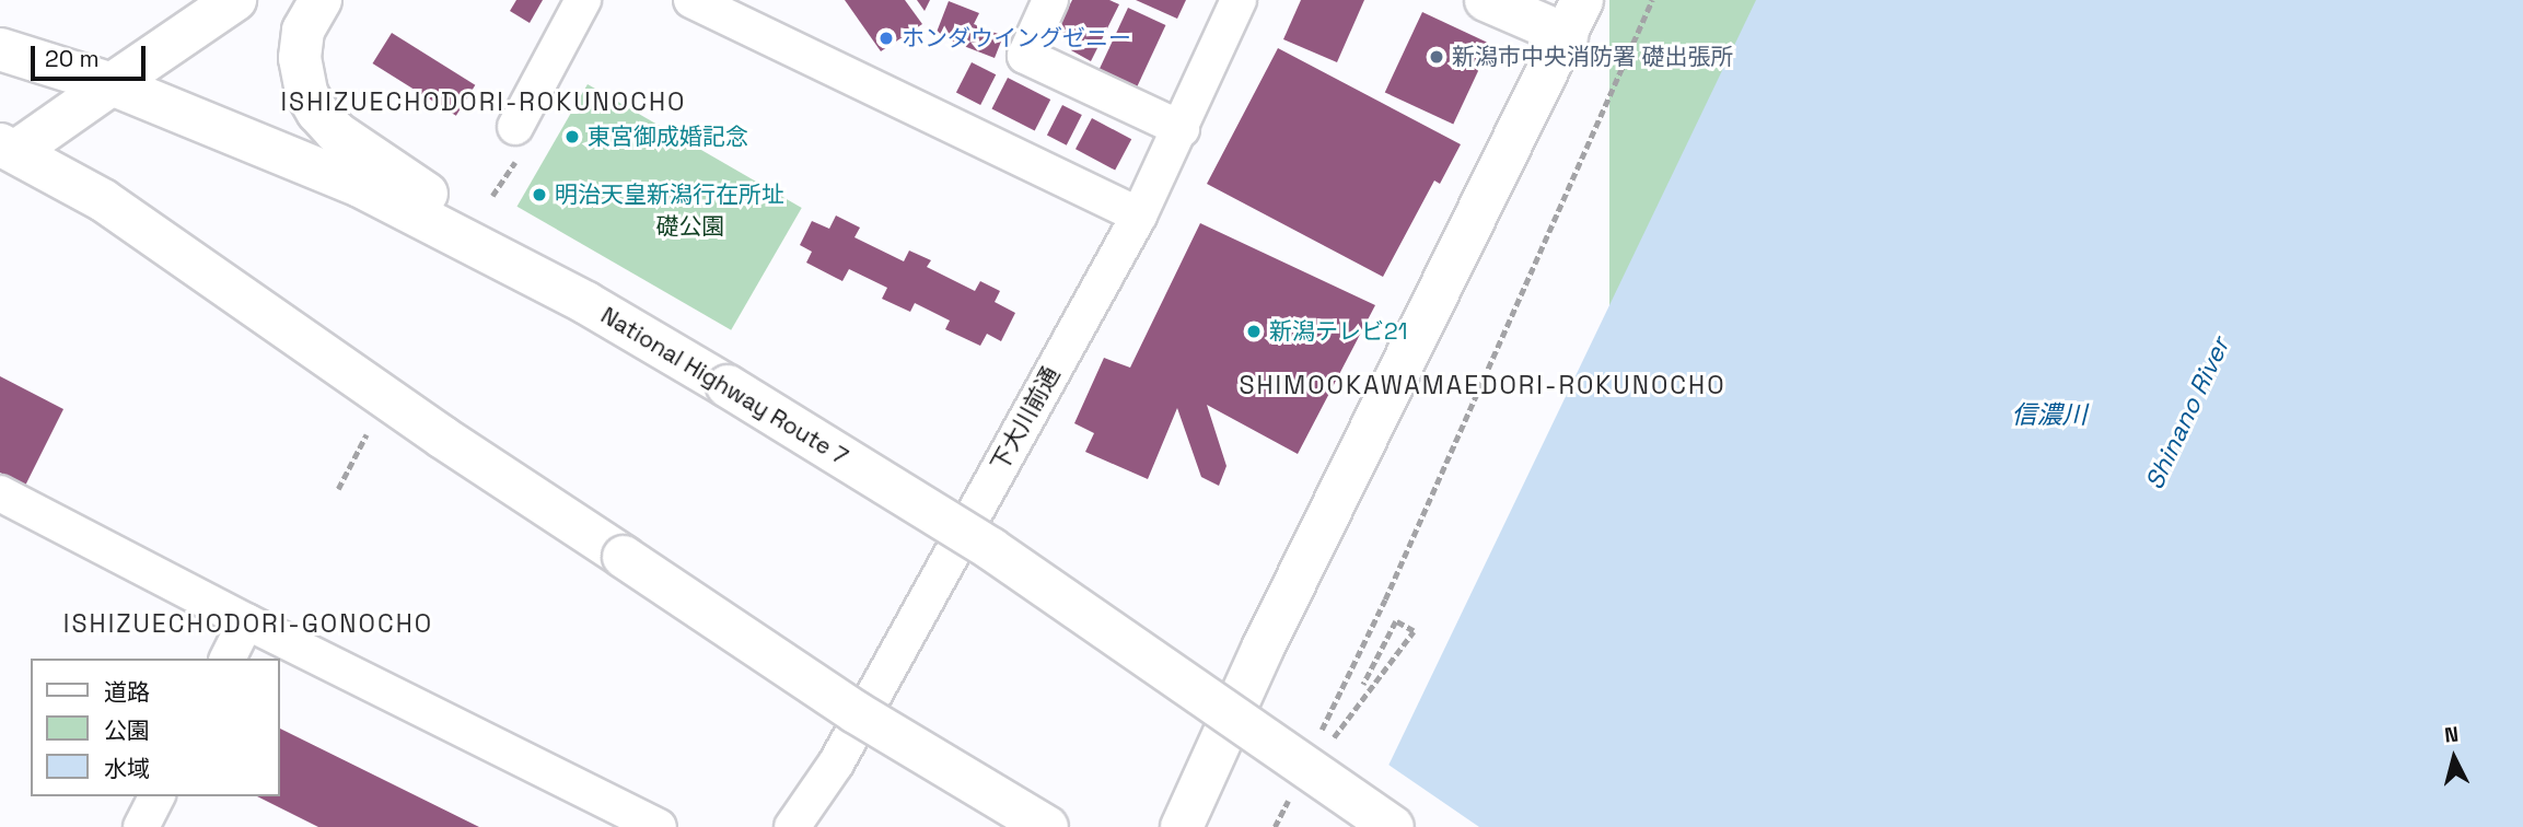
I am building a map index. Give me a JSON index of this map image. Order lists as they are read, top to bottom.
{
  "streets": {
    "main road": ["National Highway Route 7"],
    "street": ["下大川前通"]
  },
  "districts": ["ISHIZUECHODORI-ROKUNOCHO", "SHIMOOKAWAMAEDORI-ROKUNOCHO", "ISHIZUECHODORI-GONOCHO"],
  "water": ["Shinano River", "信濃川"],
  "parks": ["礎公園"],
  "places": [
    "ホンダウイングゼニー",
    "新潟市中央消防署 礎出張所",
    "東宮御成婚記念",
    "明治天皇新潟行在所址",
    "新潟テレビ21"
  ],
  "legend": ["道路", "公園", "水域"],
  "scale_bar": "20 m",
  "north": "top"
}
